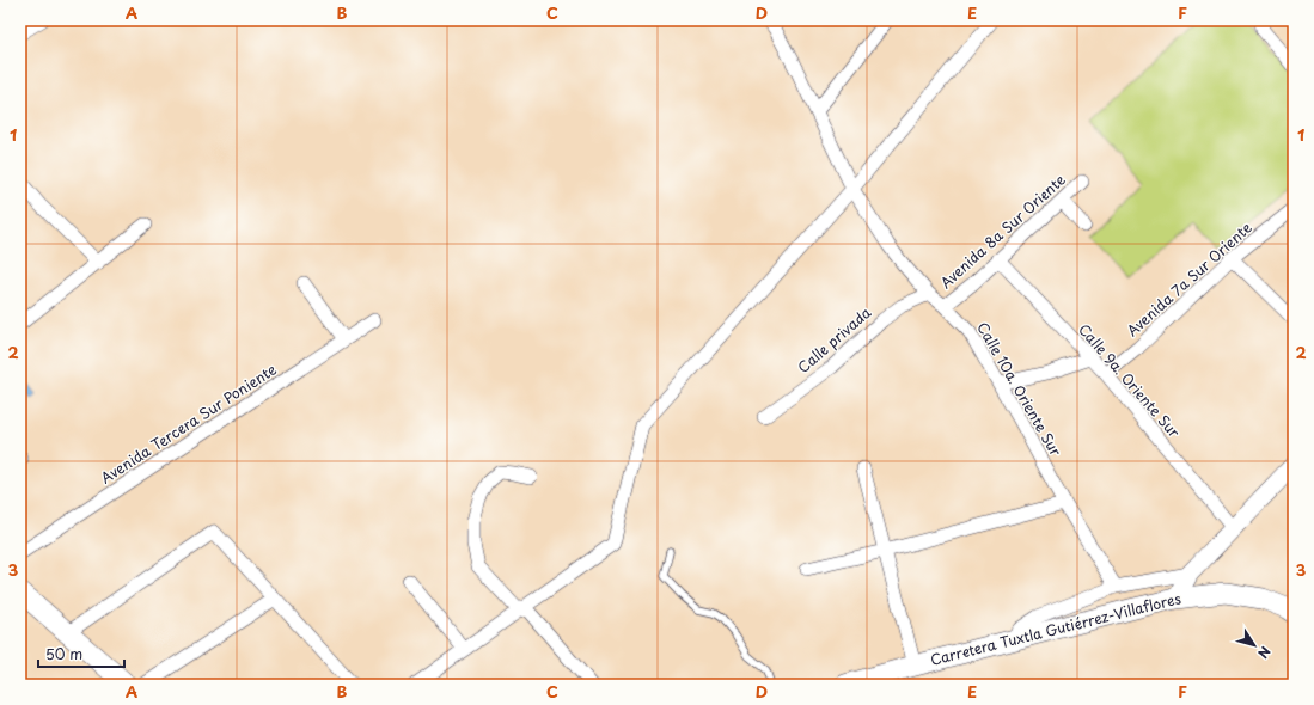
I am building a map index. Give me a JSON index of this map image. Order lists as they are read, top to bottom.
{
  "streets": {
    "main road": ["Carretera Tuxtla Gutiérrez-Villaflores"],
    "street": [
      "Avenida 8a Sur Oriente",
      "Avenida 7a Sur Oriente",
      "Calle privada",
      "Calle 9a. Oriente Sur",
      "Calle 10a. Oriente Sur",
      "Avenida Tercera Sur Poniente"
    ]
  },
  "crossings": [
    ["Avenida 8a Sur Oriente", "Calle 9a. Oriente Sur"],
    ["Avenida 8a Sur Oriente", "Calle 10a. Oriente Sur"],
    ["Avenida 7a Sur Oriente", "Calle 9a. Oriente Sur"],
    ["Calle privada", "Calle 10a. Oriente Sur"]
  ],
  "scale_bar": "50 m",
  "north": "bottom right",
  "grid": {
    "columns": [
      "A",
      "B",
      "C",
      "D",
      "E",
      "F"
    ],
    "rows": ["1", "2", "3"]
  }
}
